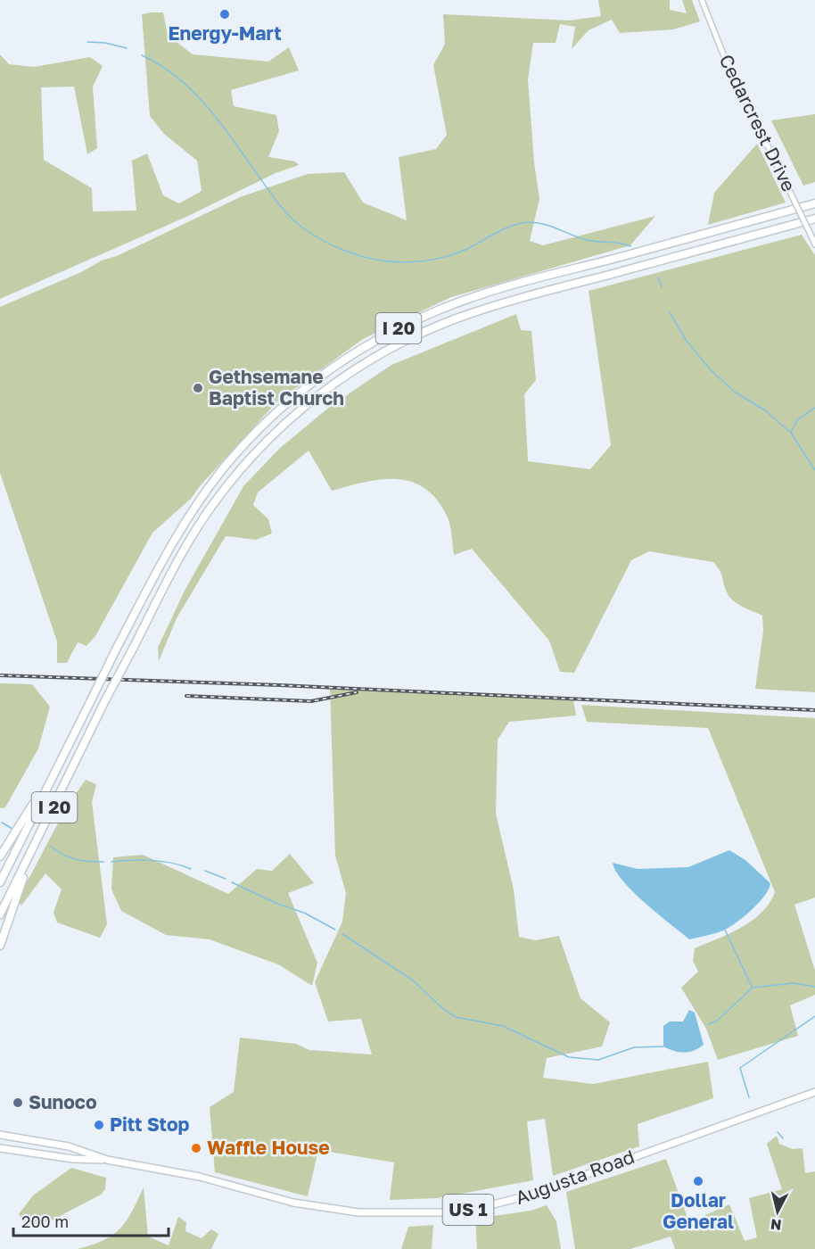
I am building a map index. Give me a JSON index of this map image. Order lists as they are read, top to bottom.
{
  "streets": {
    "highway": ["I 20"],
    "main road": ["Augusta Road", "US 1"],
    "street": ["Cedarcrest Drive"]
  },
  "places": [
    "Energy-Mart",
    "Gethsemane Baptist Church",
    "Sunoco",
    "Pitt Stop",
    "Waffle House",
    "Dollar General"
  ],
  "scale_bar": "200 m",
  "north": "bottom"
}
